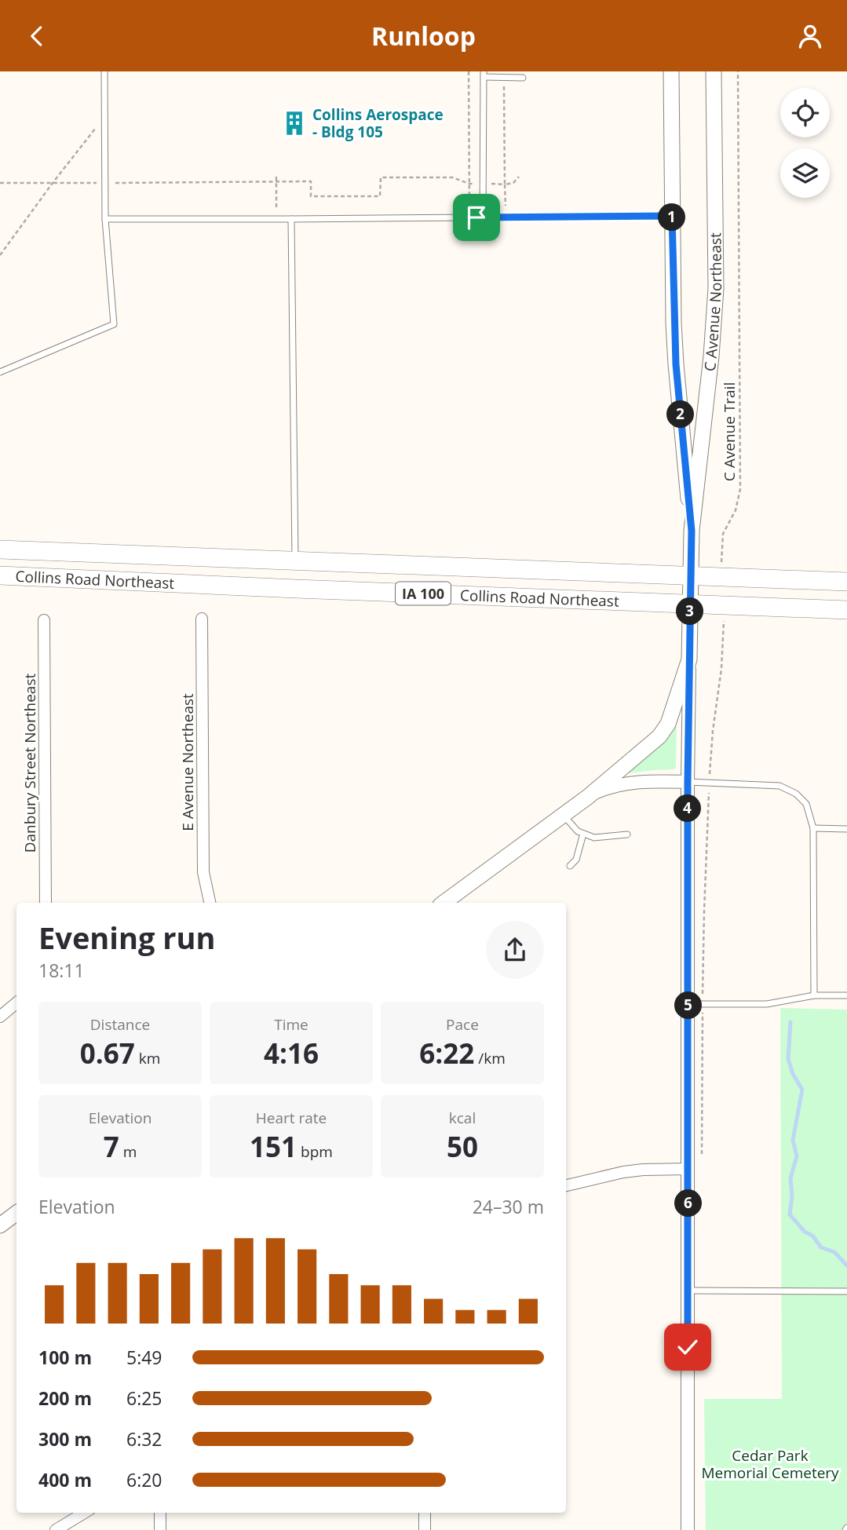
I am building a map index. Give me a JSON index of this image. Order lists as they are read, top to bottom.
{
  "streets": {
    "highway": ["Collins Road Northeast", "IA 100"],
    "main road": ["C Avenue Northeast"],
    "street": ["E Avenue Northeast", "Danbury Street Northeast"],
    "path": ["C Avenue Trail"]
  },
  "crossings": [
    ["C Avenue Northeast", "Collins Road Northeast"]
  ],
  "parks": ["Cedar Park Memorial Cemetery"],
  "places": {
    "building": ["Collins Aerospace - Bldg 105"]
  },
  "page": {
    "header": "Runloop",
    "pins": [
      "1",
      "2",
      "3",
      "4",
      "5",
      "6"
    ],
    "heading": ["Evening run", "18:11"],
    "stats": [
      ["Distance", "0.67 km"],
      ["Time", "4:16"],
      ["Pace", "6:22 /km"],
      ["Elevation", "7 m"],
      ["Heart rate", "151 bpm"],
      ["kcal", "50"]
    ],
    "chart": ["Elevation", "24–30 m"],
    "list": [
      {
        "name": "100 m",
        "note": "5:49"
      },
      {
        "name": "200 m",
        "note": "6:25"
      },
      {
        "name": "300 m",
        "note": "6:32"
      },
      {
        "name": "400 m",
        "note": "6:20"
      }
    ]
  }
}
